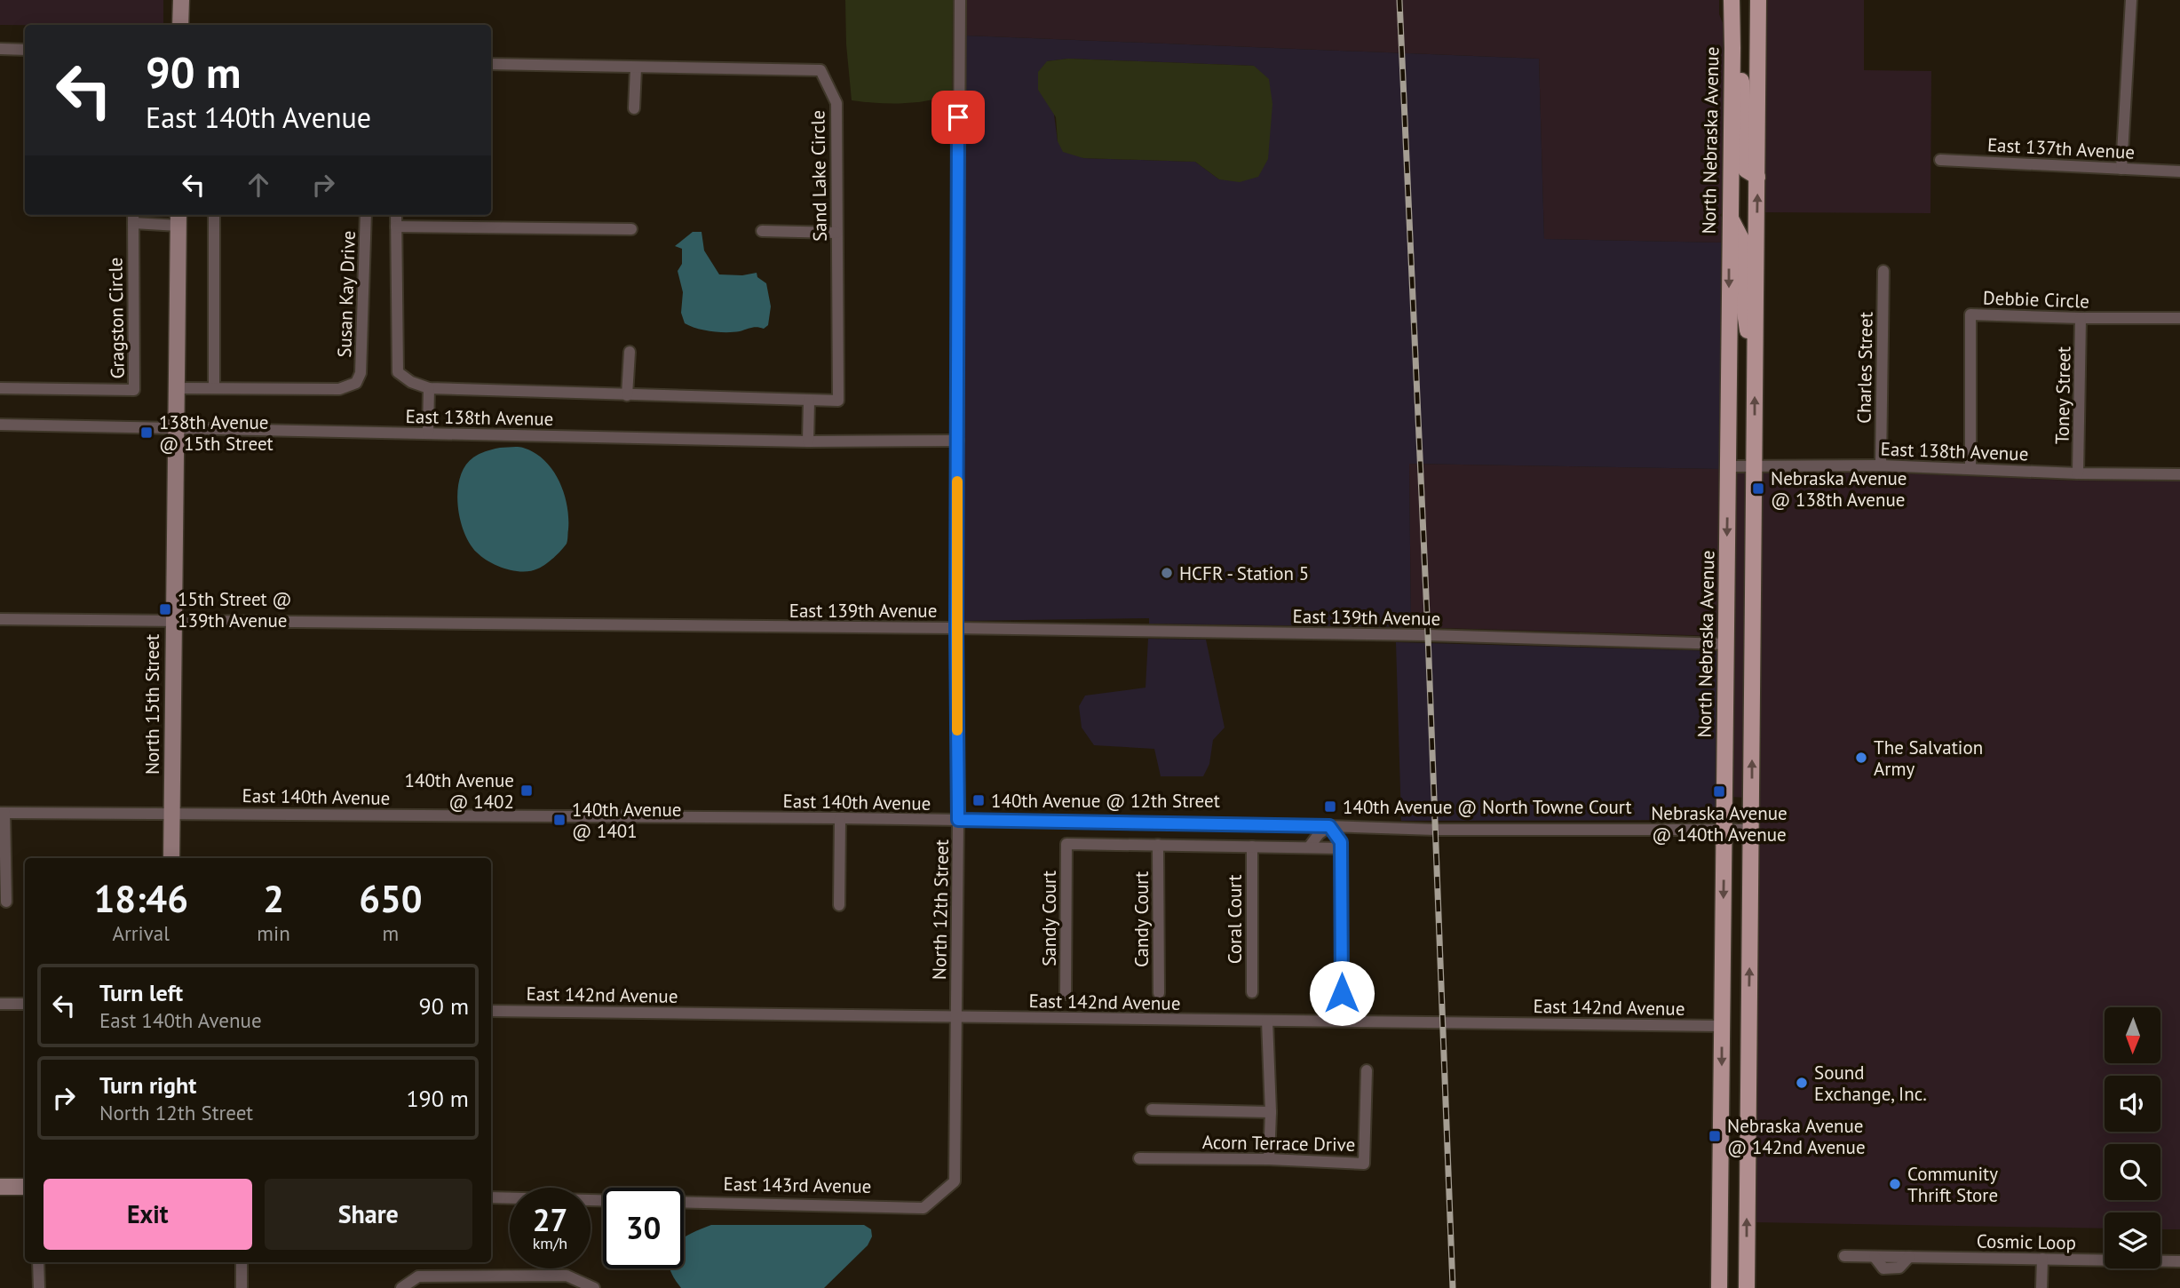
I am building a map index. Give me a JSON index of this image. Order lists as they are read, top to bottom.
{
  "streets": {
    "main road": ["North Nebraska Avenue"],
    "street": [
      "East 137th Avenue",
      "Sand Lake Circle",
      "Susan Kay Drive",
      "Debbie Circle",
      "Gragston Circle",
      "Charles Street",
      "Toney Street",
      "East 138th Avenue",
      "East 139th Avenue",
      "North 15th Street",
      "East 140th Avenue",
      "North 12th Street",
      "Sandy Court",
      "Candy Court",
      "Coral Court",
      "East 142nd Avenue",
      "Acorn Terrace Drive",
      "East 143rd Avenue",
      "Cosmic Loop"
    ]
  },
  "crossings": [
    ["North Nebraska Avenue", "East 138th Avenue"],
    ["North Nebraska Avenue", "East 139th Avenue"],
    ["North Nebraska Avenue", "East 140th Avenue"],
    ["North Nebraska Avenue", "East 142nd Avenue"],
    ["Susan Kay Drive", "North 15th Street"],
    ["Debbie Circle", "Toney Street"],
    ["Debbie Circle", "East 138th Avenue"],
    ["Gragston Circle", "North 15th Street"],
    ["Charles Street", "East 138th Avenue"],
    ["Toney Street", "East 138th Avenue"],
    ["East 138th Avenue", "North 15th Street"],
    ["East 138th Avenue", "North 12th Street"],
    ["East 139th Avenue", "North 15th Street"],
    ["East 139th Avenue", "North 12th Street"],
    ["North 15th Street", "East 140th Avenue"],
    ["East 140th Avenue", "North 12th Street"],
    ["North 12th Street", "East 142nd Avenue"],
    ["North 12th Street", "East 143rd Avenue"],
    ["Sandy Court", "Candy Court"]
  ],
  "places": {
    "transit": [
      "138th Avenue @ 15th Street",
      "Nebraska Avenue @ 138th Avenue",
      "15th Street @ 139th Avenue",
      "140th Avenue @ 1402",
      "Nebraska Avenue @ 140th Avenue",
      "140th Avenue @ 12th Street",
      "140th Avenue @ North Towne Court",
      "140th Avenue @ 1401",
      "Nebraska Avenue @ 142nd Avenue"
    ],
    "other": [
      "HCFR - Station 5",
      "The Salvation Army",
      "Sound Exchange, Inc.",
      "Community Thrift Store"
    ]
  },
  "north": "bottom",
  "page": {
    "turn": ["90 m", "East 140th Avenue"],
    "eta": [
      "18:46",
      "Arrival",
      "2",
      "min",
      "650",
      "m"
    ],
    "list": [
      {
        "name": "Turn left",
        "note": "East 140th Avenue",
        "value": "90 m"
      },
      {
        "name": "Turn right",
        "note": "North 12th Street",
        "value": "190 m"
      }
    ],
    "buttons": ["Exit", "Share"],
    "speed": "27 km/h",
    "limit": "30"
  }
}
